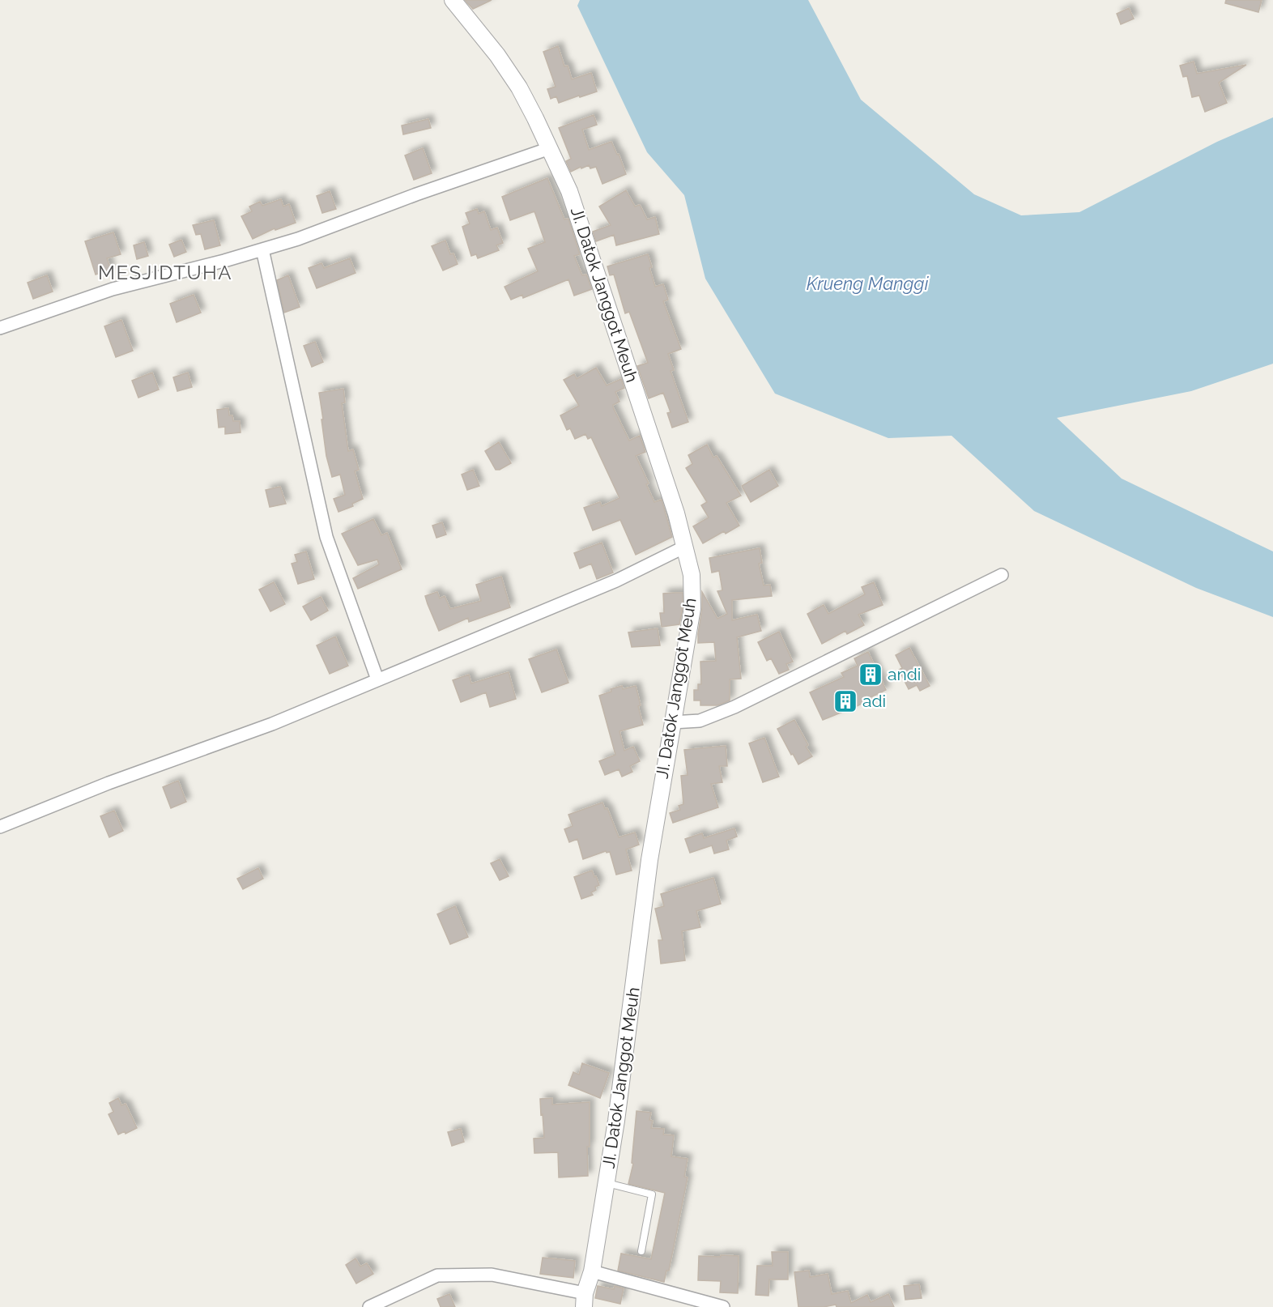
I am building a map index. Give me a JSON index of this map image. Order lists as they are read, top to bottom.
{
  "streets": {
    "street": ["JI. Datok Janggot Meuh"]
  },
  "districts": ["MESJIDTUHA"],
  "water": ["Krueng Manggi"],
  "places": {
    "building": ["andi", "adi"]
  }
}
